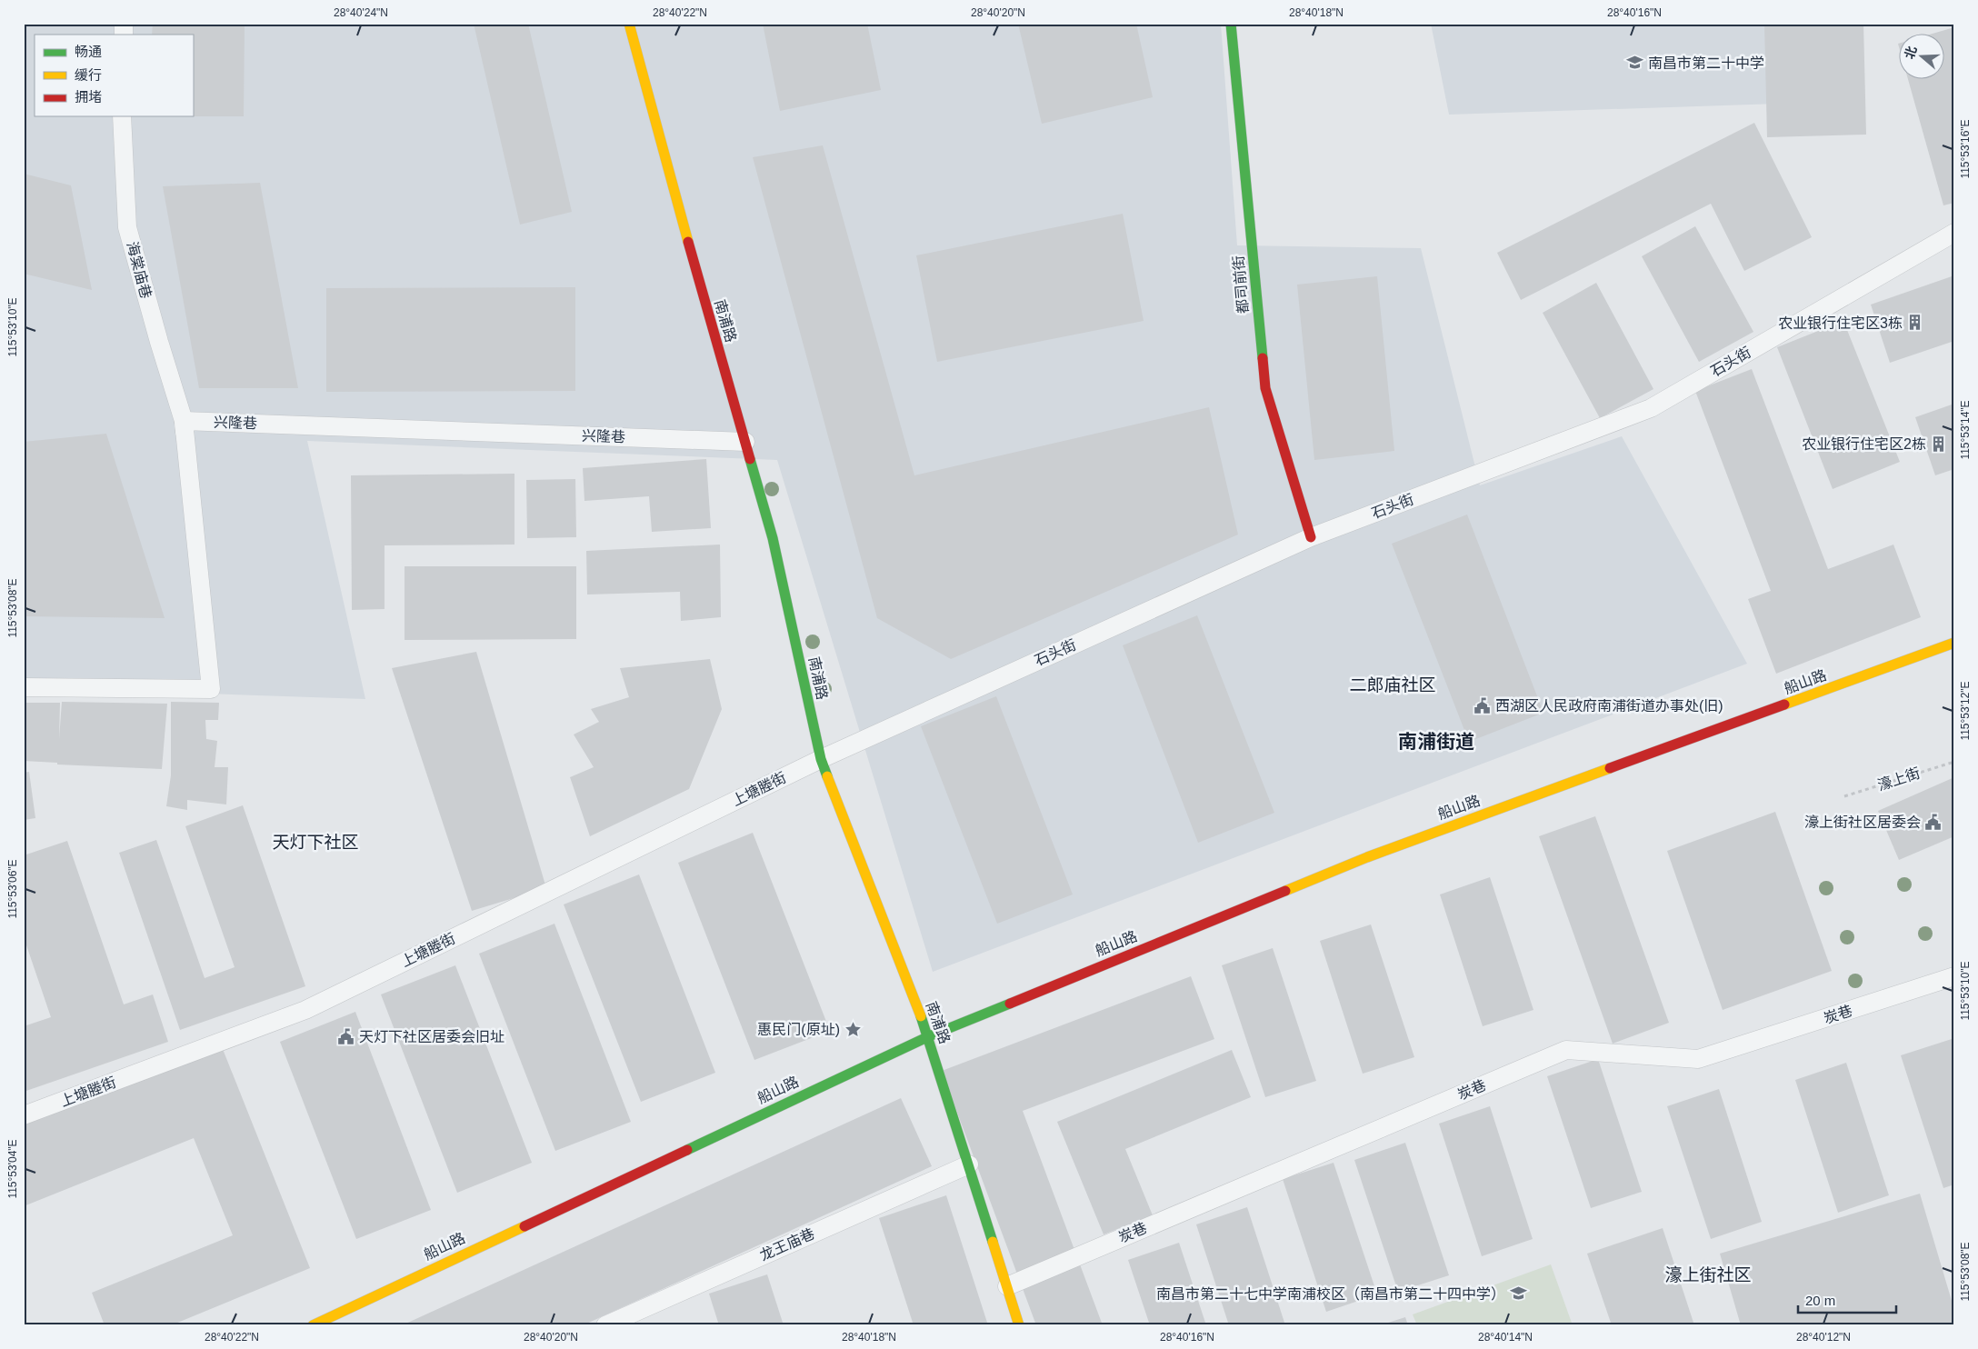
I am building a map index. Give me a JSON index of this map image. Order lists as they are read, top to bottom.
{
  "streets": {
    "street": ["都司前街", "南浦路", "船山路"],
    "lane": [
      "海棠庙巷",
      "石头街",
      "兴隆巷",
      "上塘塍街",
      "炭巷",
      "龙王庙巷"
    ],
    "path": ["濠上街"]
  },
  "crossings": [
    ["海棠庙巷", "兴隆巷"],
    ["都司前街", "石头街"],
    ["南浦路", "石头街"],
    ["南浦路", "兴隆巷"],
    ["南浦路", "船山路"],
    ["南浦路", "上塘塍街"],
    ["南浦路", "炭巷"],
    ["南浦路", "龙王庙巷"],
    ["石头街", "上塘塍街"]
  ],
  "districts": [
    "二郎庙社区",
    "南浦街道",
    "天灯下社区",
    "濠上街社区"
  ],
  "places": {
    "school or university": ["南昌市第二十中学", "南昌市第二十七中学南浦校区（南昌市第二十四中学）"],
    "building": ["农业银行住宅区3栋", "农业银行住宅区2栋"],
    "public building": ["西湖区人民政府南浦街道办事处(旧)", "濠上街社区居委会", "天灯下社区居委会旧址"],
    "place": ["惠民门(原址)"]
  },
  "legend": ["畅通", "缓行", "拥堵"],
  "scale_bar": "20 m",
  "north": "left",
  "coordinates": [
    "28°40'24\"N",
    "28°40'22\"N",
    "28°40'20\"N",
    "28°40'18\"N",
    "28°40'16\"N",
    "115°53'16\"E",
    "115°53'10\"E",
    "115°53'14\"E",
    "115°53'08\"E",
    "115°53'12\"E",
    "115°53'06\"E",
    "115°53'04\"E",
    "28°40'14\"N",
    "28°40'12\"N"
  ]
}
